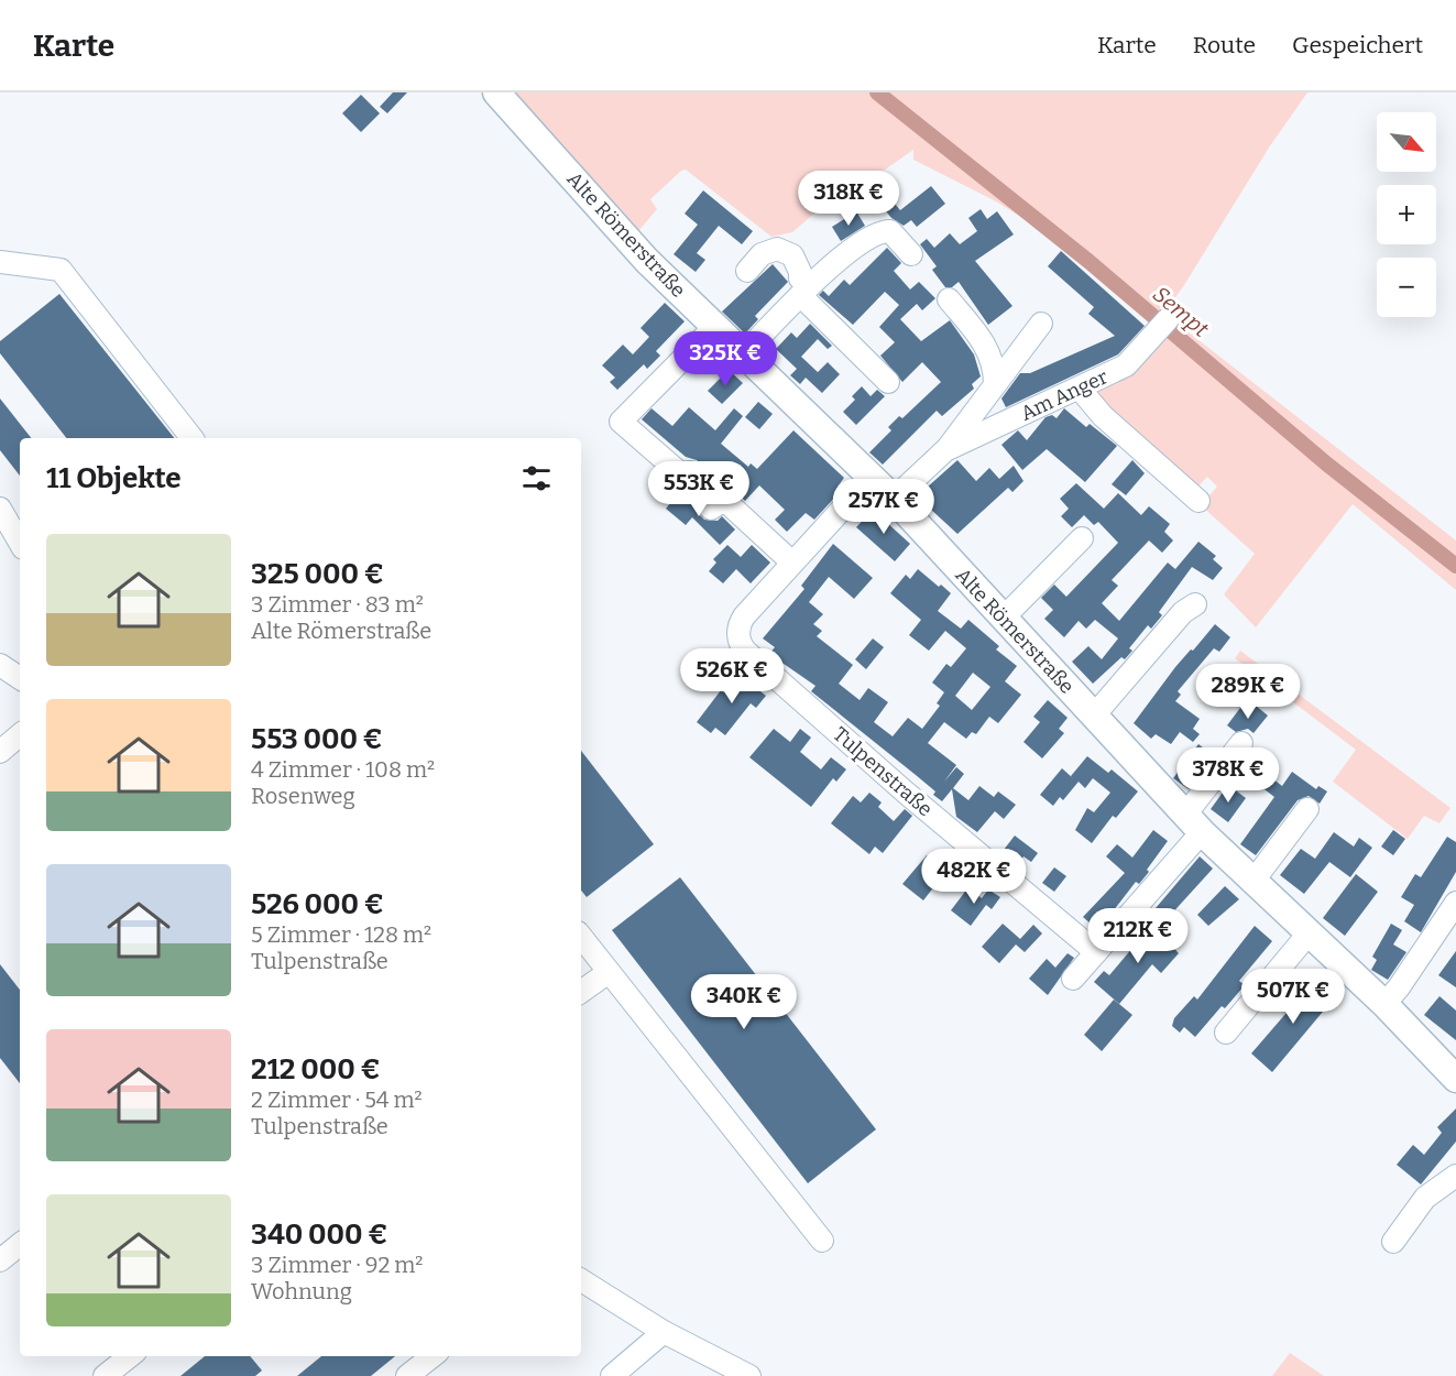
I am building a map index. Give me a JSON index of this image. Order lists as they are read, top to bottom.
{
  "streets": {
    "main road": ["Alte Römerstraße"],
    "street": ["Am Anger", "Tulpenstraße"]
  },
  "crossings": [
    ["Alte Römerstraße", "Am Anger"]
  ],
  "water": ["Sempt"],
  "north": "bottom right",
  "page": {
    "header": "Karte",
    "nav": ["Karte", "Route", "Gespeichert"],
    "map_buttons": ["+", "−"],
    "price": [
      "318K €",
      "325K €",
      "553K €",
      "257K €",
      "526K €",
      "289K €",
      "378K €",
      "482K €",
      "212K €",
      "507K €",
      "340K €"
    ],
    "heading": "11 Objekte",
    "list": [
      {
        "name": "325 000 €",
        "note": "3 Zimmer · 83 m² · Alte Römerstraße"
      },
      {
        "name": "553 000 €",
        "note": "4 Zimmer · 108 m² · Rosenweg"
      },
      {
        "name": "526 000 €",
        "note": "5 Zimmer · 128 m² · Tulpenstraße"
      },
      {
        "name": "212 000 €",
        "note": "2 Zimmer · 54 m² · Tulpenstraße"
      },
      {
        "name": "340 000 €",
        "note": "3 Zimmer · 92 m² · Wohnung"
      }
    ]
  }
}
